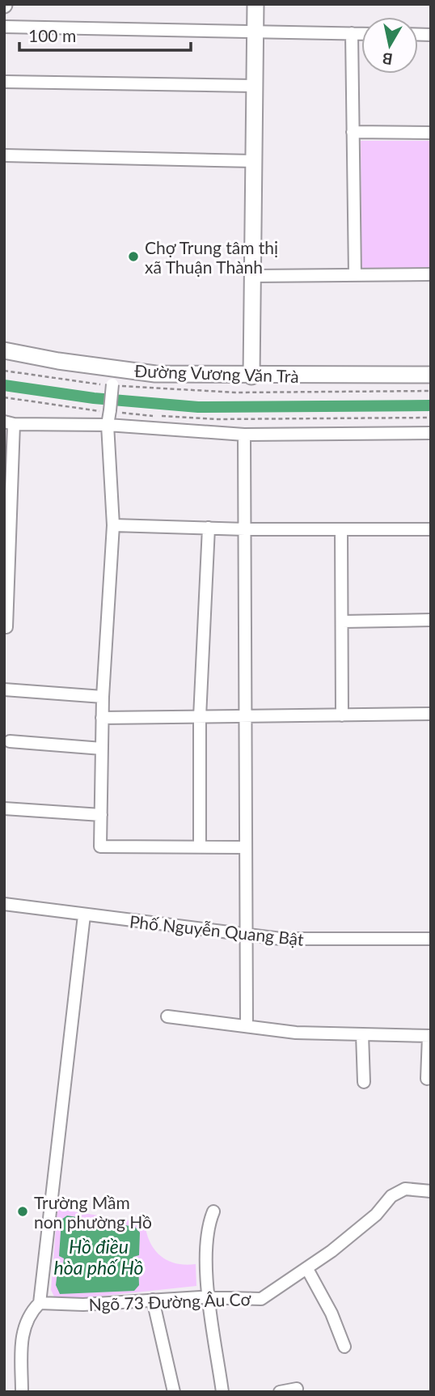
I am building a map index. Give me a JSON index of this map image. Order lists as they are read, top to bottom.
{
  "streets": {
    "main road": ["Đường Vương Văn Trà"],
    "street": ["Phố Nguyễn Quang Bật", "Ngõ 73 Đường Âu Cơ"]
  },
  "water": ["Hồ điều hòa phố Hồ"],
  "places": ["Chợ Trung tâm thị xã Thuận Thành", "Trường Mầm non phường Hồ"],
  "scale_bar": "100 m",
  "north": "bottom"
}
